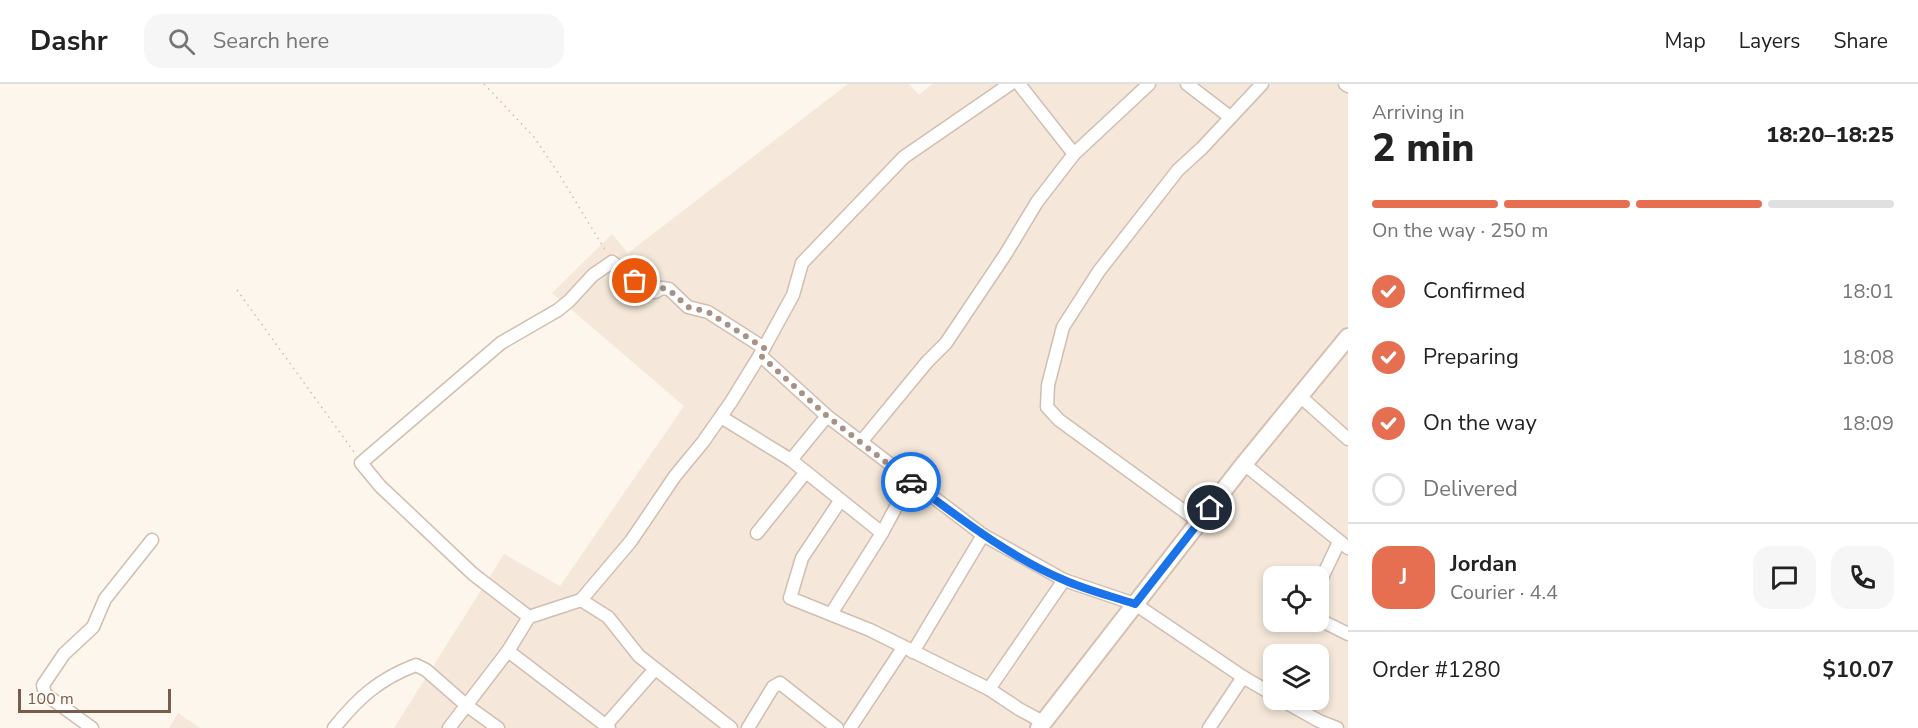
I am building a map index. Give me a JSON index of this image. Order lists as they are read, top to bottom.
{
  "scale_bar": "100 m",
  "page": {
    "header": "Dashr",
    "search": "Search here",
    "nav": ["Map", "Layers", "Share"],
    "heading": ["2 min", "Arriving in", "18:20–18:25"],
    "panel": [
      "Jordan",
      "Courier · 4.4",
      "Order #1280",
      "$10.07"
    ],
    "bar": "On the way · 250 m",
    "list": [
      ["Confirmed", "18:01"],
      ["Preparing", "18:08"],
      ["On the way", "18:09"],
      "Delivered"
    ],
    "round": "J",
    "scale": "100 m"
  }
}
